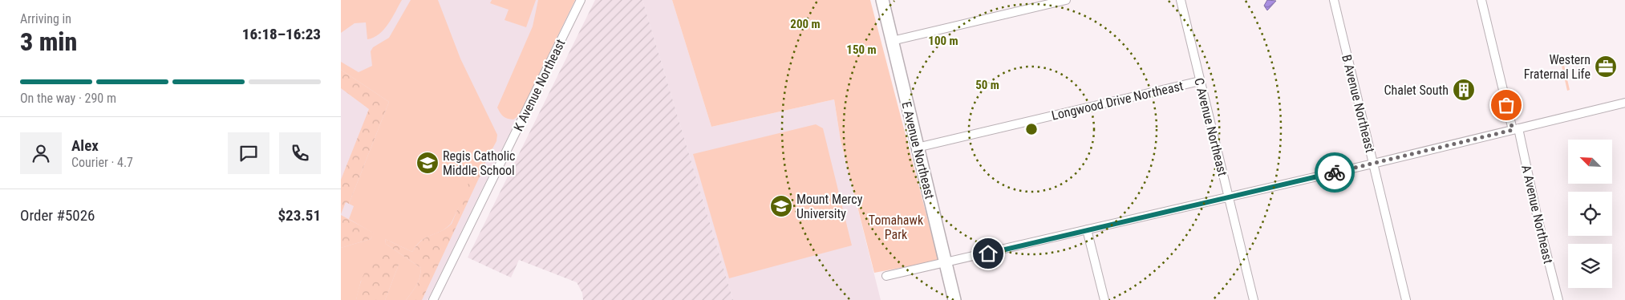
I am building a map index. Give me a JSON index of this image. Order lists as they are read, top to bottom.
{
  "streets": {
    "street": [
      "K Avenue Northeast",
      "Longwood Drive Northeast",
      "B Avenue Northeast",
      "C Avenue Northeast",
      "E Avenue Northeast",
      "A Avenue Northeast"
    ]
  },
  "crossings": [
    ["Longwood Drive Northeast", "C Avenue Northeast"],
    ["Longwood Drive Northeast", "E Avenue Northeast"]
  ],
  "parks": ["Tomahawk Park"],
  "places": {
    "office": ["Western Fraternal Life"],
    "building": ["Chalet South"],
    "school or university": ["Regis Catholic Middle School", "Mount Mercy University"]
  },
  "north": "top left",
  "page": {
    "heading": ["3 min", "Arriving in", "16:18–16:23"],
    "panel": [
      "Alex",
      "Courier · 4.7",
      "Order #5026",
      "$23.51"
    ],
    "bar": "On the way · 290 m"
  },
  "rings": [
    "200 m",
    "100 m",
    "150 m",
    "50 m"
  ]
}
